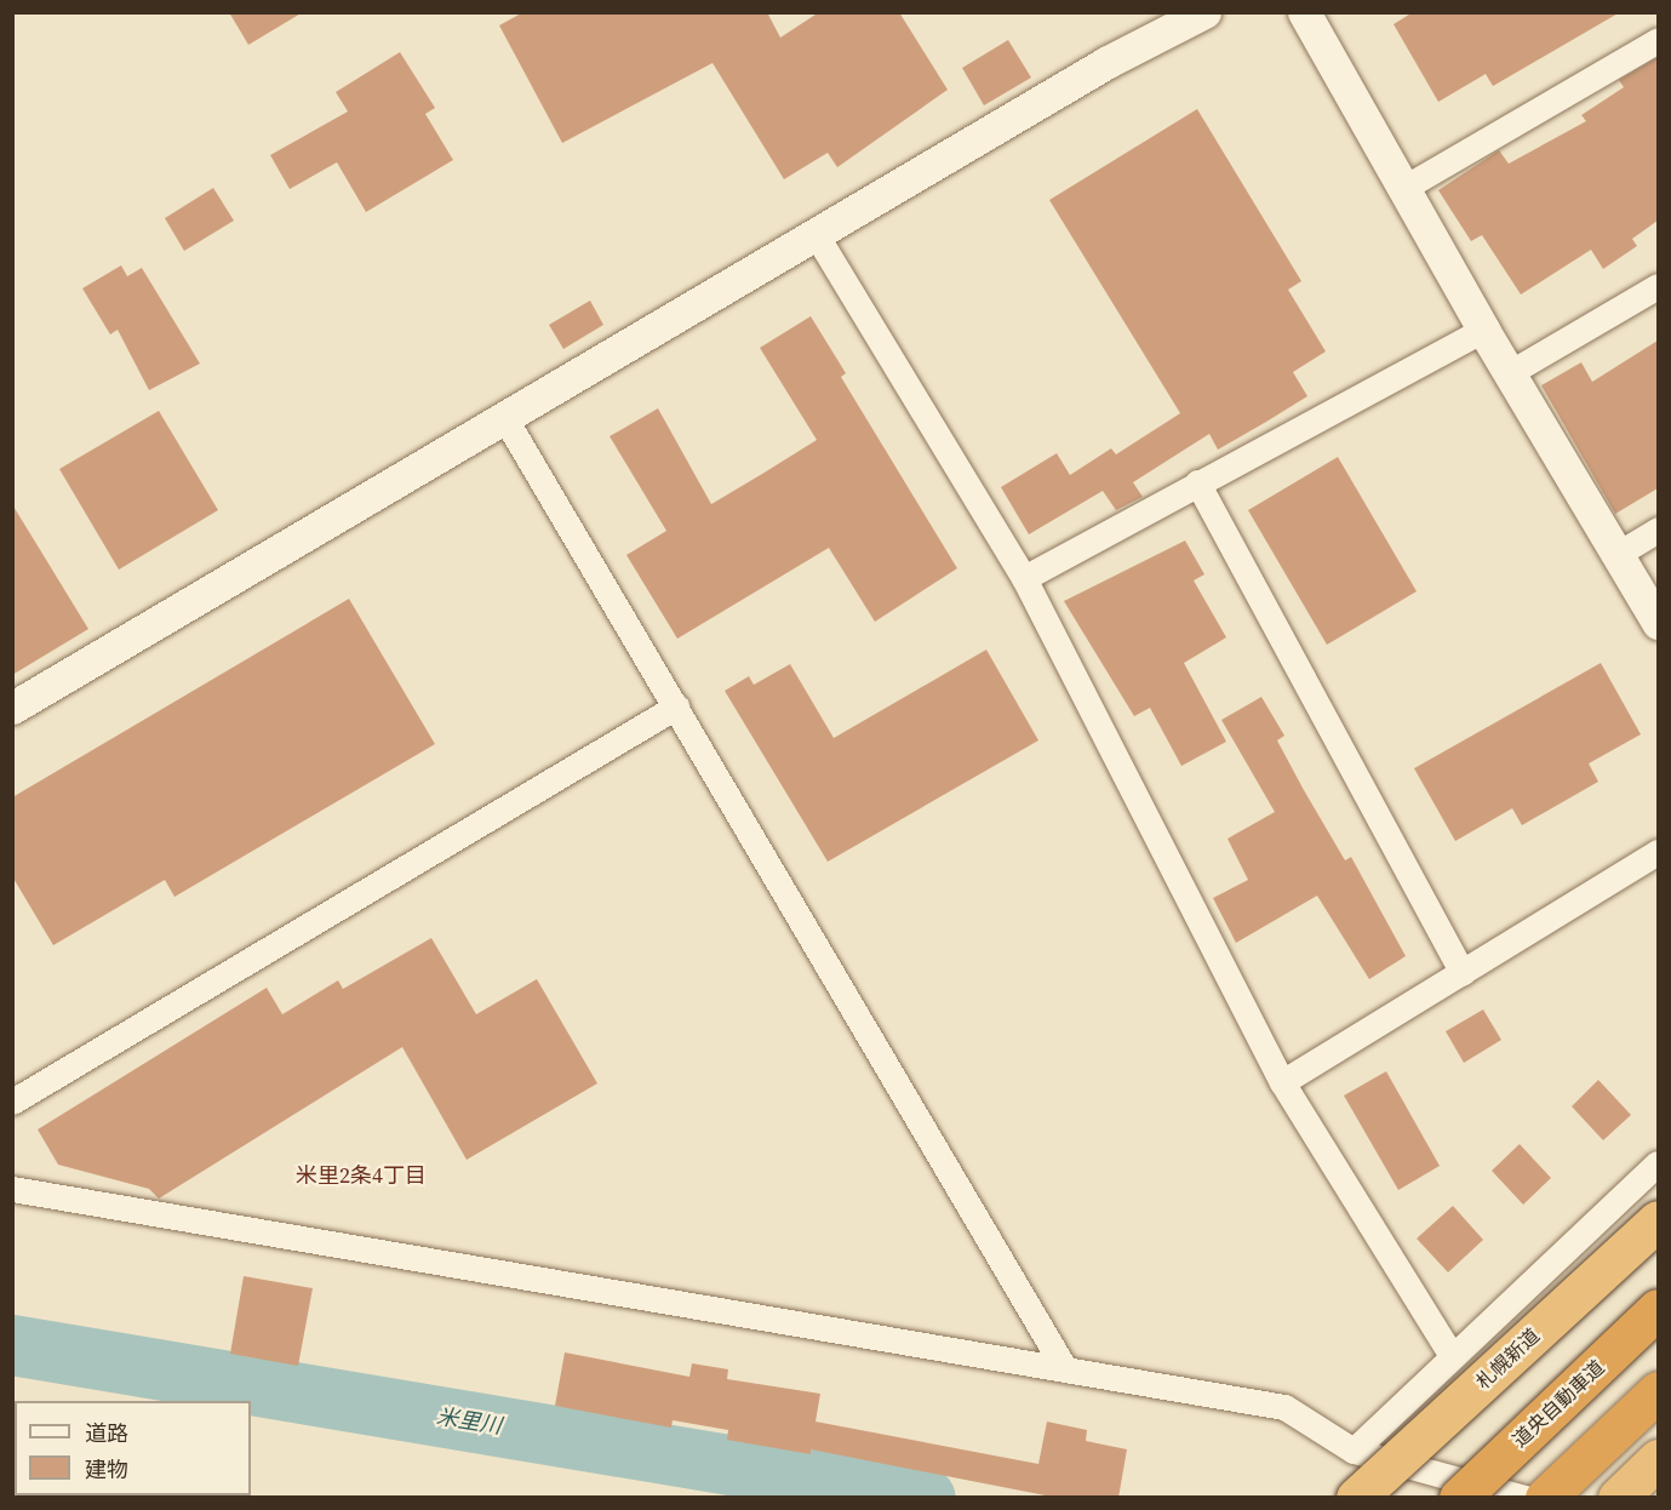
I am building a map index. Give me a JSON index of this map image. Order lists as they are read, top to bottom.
{
  "streets": {
    "highway": ["札幌新道", "道央自動車道"]
  },
  "districts": ["米里2条4丁目"],
  "water": ["米里川"],
  "legend": ["道路", "建物"]
}
